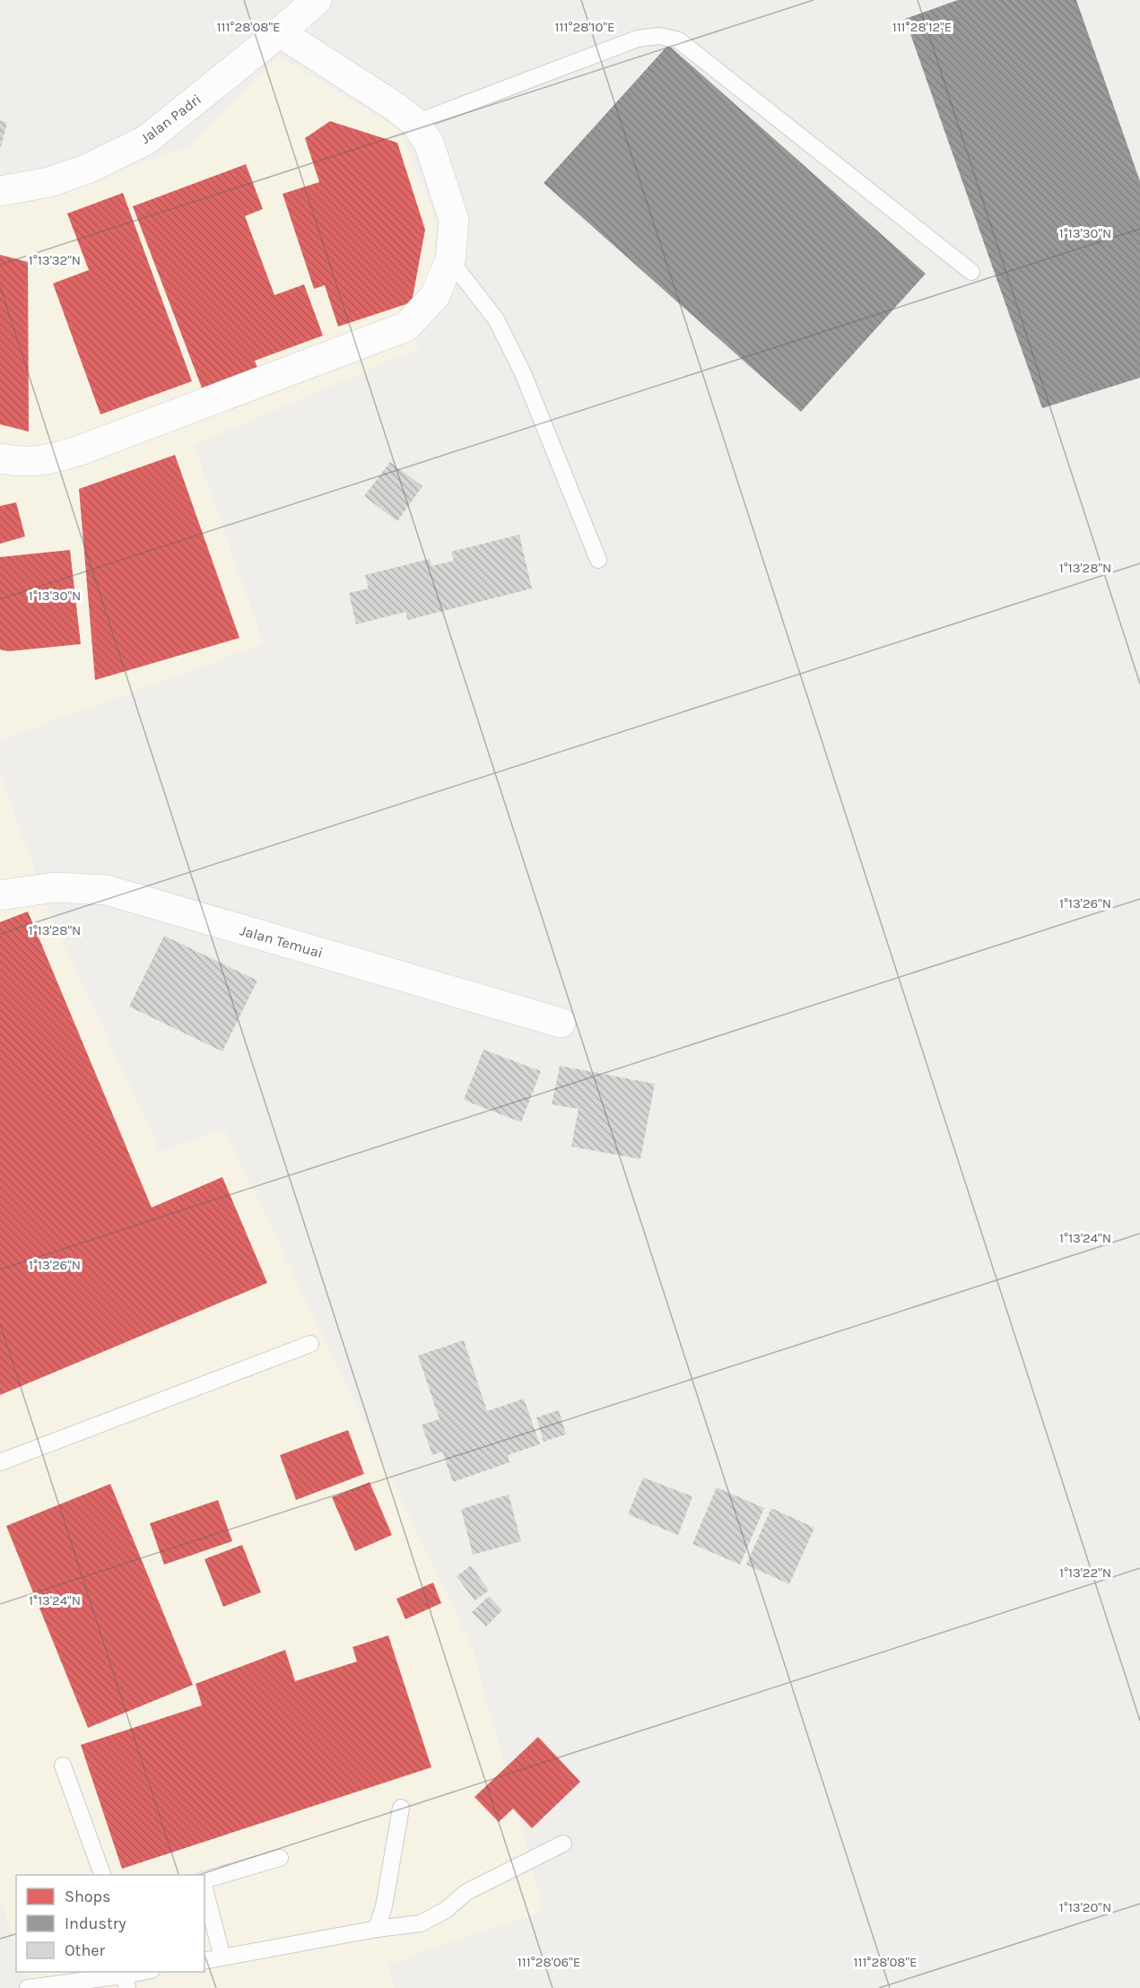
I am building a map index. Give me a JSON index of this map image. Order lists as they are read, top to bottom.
{
  "streets": {
    "street": ["Jalan Padri", "Jalan Temuai"]
  },
  "legend": ["Shops", "Industry", "Other"],
  "coordinates": [
    "111°28'08\"E",
    "111°28'10\"E",
    "111°28'12\"E",
    "1°13'30\"N",
    "1°13'32\"N",
    "1°13'28\"N",
    "1°13'26\"N",
    "1°13'24\"N",
    "1°13'22\"N",
    "1°13'20\"N",
    "111°28'06\"E"
  ]
}
